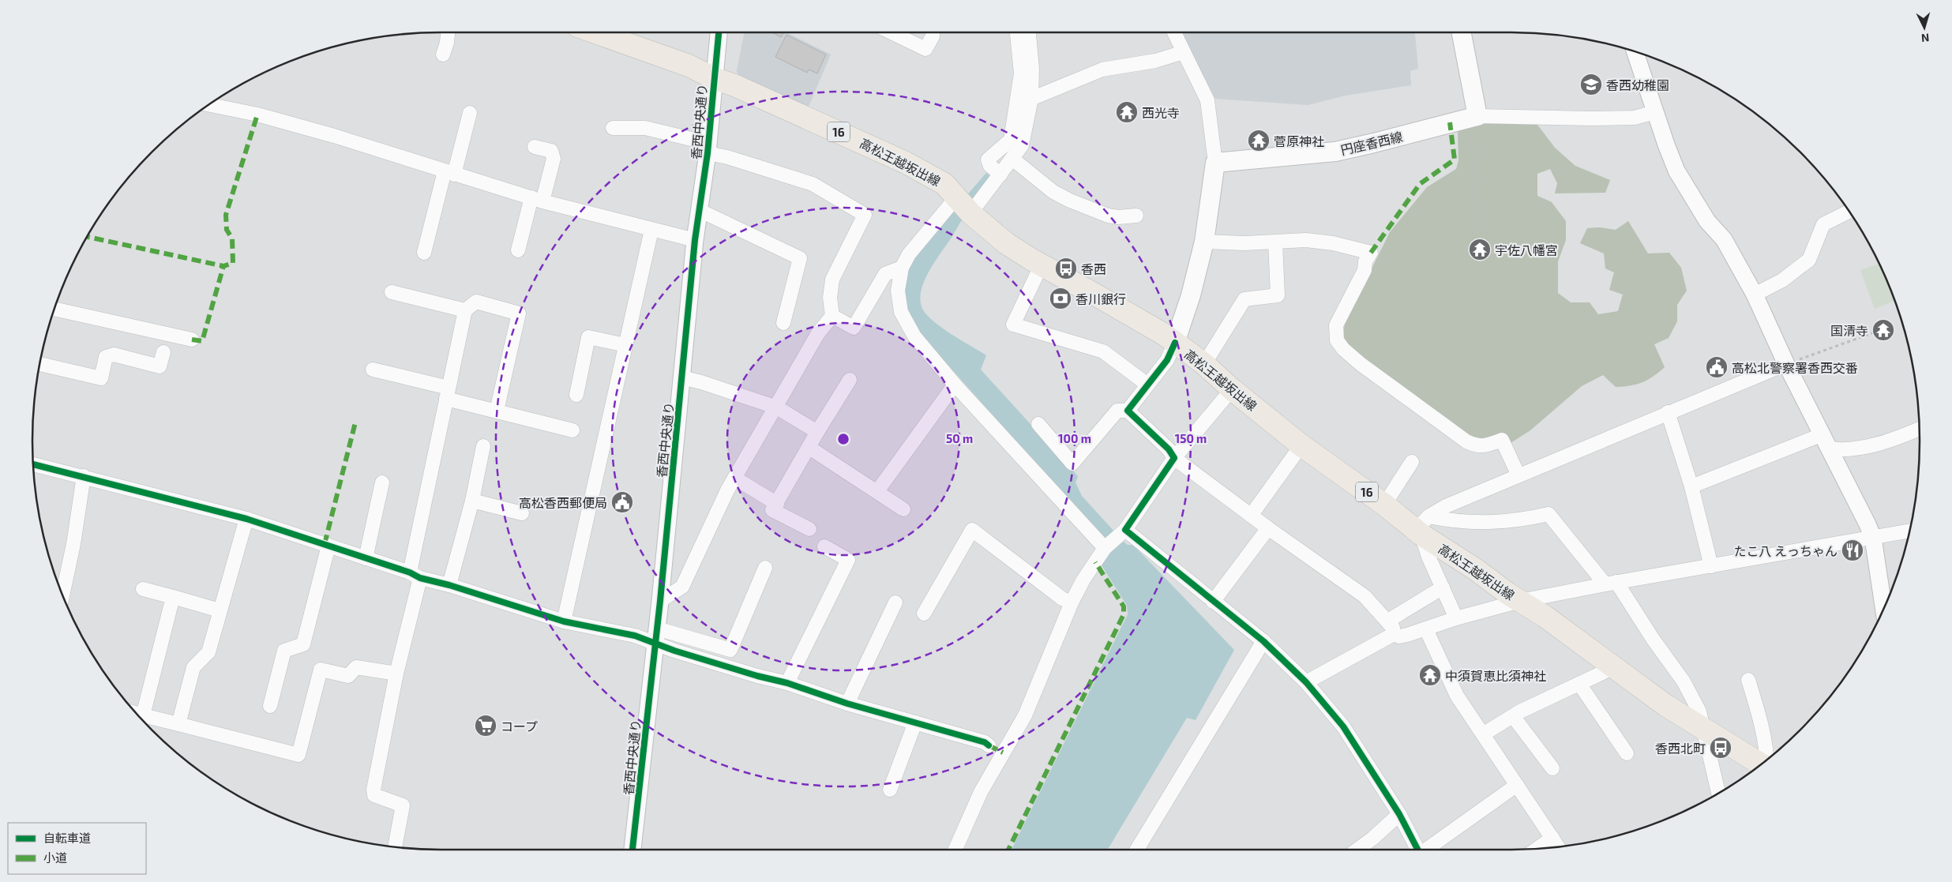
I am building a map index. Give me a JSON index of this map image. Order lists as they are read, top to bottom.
{
  "streets": {
    "main road": ["16", "円座香西線", "高松王越坂出線"],
    "street": ["香西中央通り"]
  },
  "crossings": [
    ["香西中央通り", "高松王越坂出線"]
  ],
  "places": {
    "school or university": ["香西幼稚園"],
    "temple": [
      "西光寺",
      "菅原神社",
      "宇佐八幡宮",
      "国清寺",
      "中須賀恵比須神社"
    ],
    "bus stop": ["香西", "香西北町"],
    "bank": ["香川銀行"],
    "public building": ["高松北警察署香西交番", "高松香西郵便局"],
    "restaurant": ["たこ八 えっちゃん"],
    "supermarket": ["コープ"]
  },
  "legend": ["自転車道", "小道"],
  "north": "bottom",
  "rings": ["50 m", "100 m", "150 m"]
}
